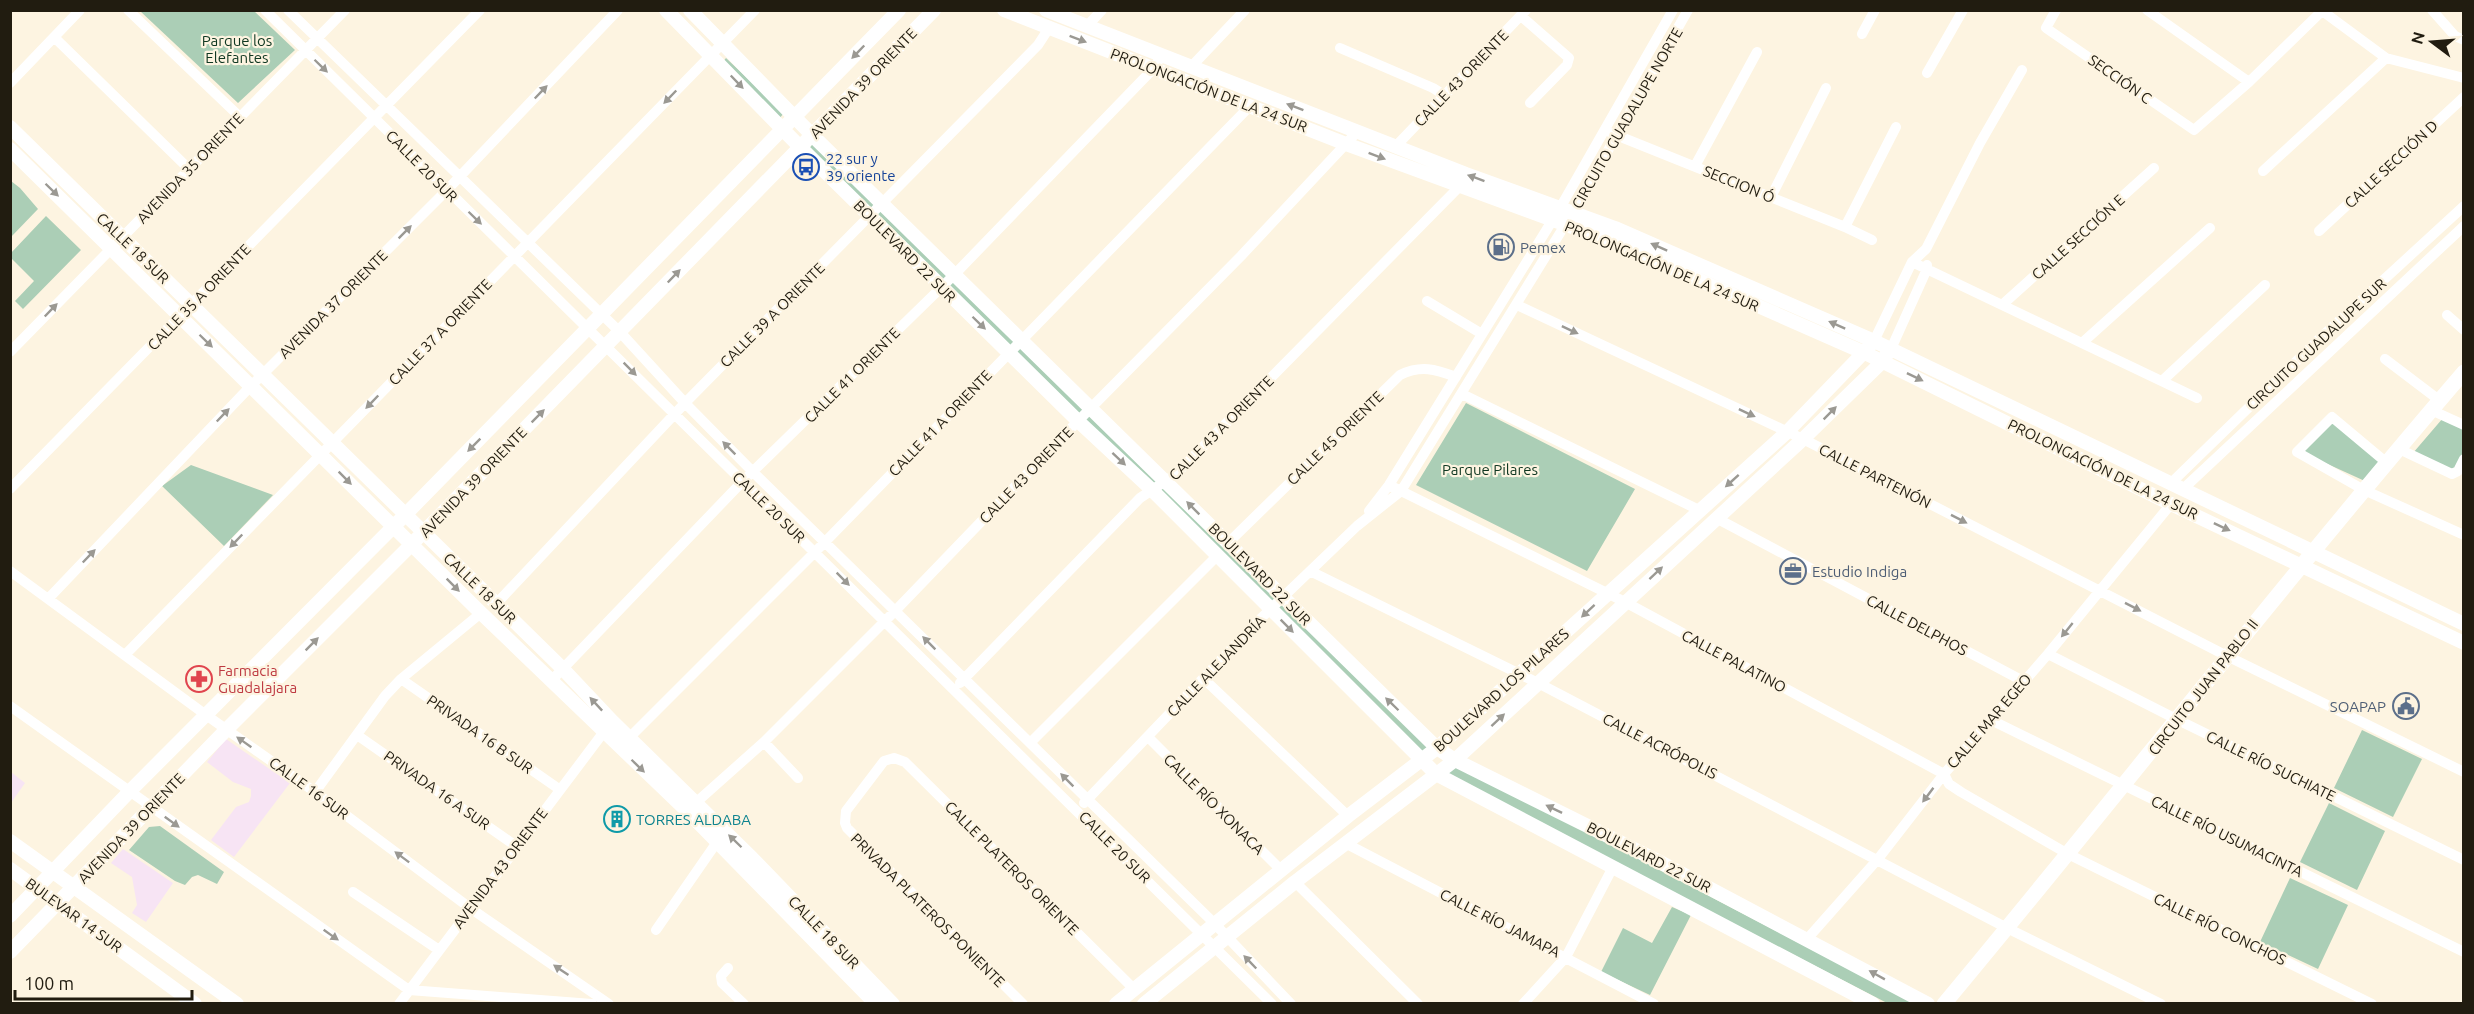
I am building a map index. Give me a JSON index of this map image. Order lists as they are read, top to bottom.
{
  "streets": {
    "main road": ["CIRCUITO JUAN PABLO II"],
    "street": [
      "CALLE 43 ORIENTE",
      "SECCIÓN C",
      "AVENIDA 39 ORIENTE",
      "PROLONGACIÓN DE LA 24 SUR",
      "CIRCUITO GUADALUPE NORTE",
      "CALLE SECCIÓN D",
      "CALLE 20 SUR",
      "AVENIDA 35 ORIENTE",
      "SECCION Ó",
      "CALLE SECCIÓN E",
      "CALLE 18 SUR",
      "BOULEVARD 22 SUR",
      "CALLE 35 A ORIENTE",
      "AVENIDA 37 ORIENTE",
      "CALLE 39 A ORIENTE",
      "CALLE 37 A ORIENTE",
      "CIRCUITO GUADALUPE SUR",
      "CALLE 41 ORIENTE",
      "CALLE 41 A ORIENTE",
      "CALLE 43 A ORIENTE",
      "CALLE 45 ORIENTE",
      "CALLE PARTENÓN",
      "CALLE DELPHOS",
      "CALLE PALATINO",
      "CALLE ALEJANDRÍA",
      "BOULEVARD LOS PILARES",
      "CALLE MAR EGEO",
      "PRIVADA 16 B SUR",
      "CALLE ACRÓPOLIS",
      "CALLE RÍO SUCHIATE",
      "CALLE 16 SUR",
      "PRIVADA 16 A SUR",
      "CALLE RÍO XONACA",
      "CALLE RÍO USUMACINTA",
      "AVENIDA 43 ORIENTE",
      "CALLE PLATEROS ORIENTE",
      "PRIVADA PLATEROS PONIENTE",
      "BULEVAR 14 SUR",
      "CALLE RÍO JAMAPA",
      "CALLE RÍO CONCHOS"
    ]
  },
  "crossings": [
    ["CALLE 43 ORIENTE", "PROLONGACIÓN DE LA 24 SUR"],
    ["CALLE 43 ORIENTE", "CALLE 20 SUR"],
    ["CALLE 43 ORIENTE", "CALLE 18 SUR"],
    ["CALLE 43 ORIENTE", "BOULEVARD 22 SUR"],
    ["AVENIDA 39 ORIENTE", "CALLE 20 SUR"],
    ["AVENIDA 39 ORIENTE", "CALLE 18 SUR"],
    ["AVENIDA 39 ORIENTE", "BOULEVARD 22 SUR"],
    ["AVENIDA 39 ORIENTE", "CALLE 16 SUR"],
    ["AVENIDA 39 ORIENTE", "BULEVAR 14 SUR"],
    ["PROLONGACIÓN DE LA 24 SUR", "CIRCUITO GUADALUPE NORTE"],
    ["PROLONGACIÓN DE LA 24 SUR", "CALLE 39 A ORIENTE"],
    ["PROLONGACIÓN DE LA 24 SUR", "CIRCUITO GUADALUPE SUR"],
    ["PROLONGACIÓN DE LA 24 SUR", "CALLE 41 ORIENTE"],
    ["PROLONGACIÓN DE LA 24 SUR", "CALLE 41 A ORIENTE"],
    ["PROLONGACIÓN DE LA 24 SUR", "CALLE 43 A ORIENTE"],
    ["PROLONGACIÓN DE LA 24 SUR", "CALLE ALEJANDRÍA"],
    ["PROLONGACIÓN DE LA 24 SUR", "CIRCUITO JUAN PABLO II"],
    ["PROLONGACIÓN DE LA 24 SUR", "BOULEVARD LOS PILARES"],
    ["PROLONGACIÓN DE LA 24 SUR", "CALLE MAR EGEO"],
    ["CIRCUITO GUADALUPE NORTE", "SECCION Ó"],
    ["CIRCUITO GUADALUPE NORTE", "CALLE ALEJANDRÍA"],
    ["CALLE 20 SUR", "AVENIDA 35 ORIENTE"],
    ["CALLE 20 SUR", "CALLE 35 A ORIENTE"],
    ["CALLE 20 SUR", "AVENIDA 37 ORIENTE"],
    ["CALLE 20 SUR", "CALLE 39 A ORIENTE"],
    ["CALLE 20 SUR", "CALLE 37 A ORIENTE"],
    ["CALLE 20 SUR", "CALLE 41 ORIENTE"],
    ["CALLE 20 SUR", "CALLE 41 A ORIENTE"],
    ["CALLE 20 SUR", "CALLE 43 A ORIENTE"],
    ["CALLE 20 SUR", "CALLE ALEJANDRÍA"],
    ["CALLE 20 SUR", "BOULEVARD LOS PILARES"],
    ["AVENIDA 35 ORIENTE", "CALLE 18 SUR"],
    ["CALLE 18 SUR", "CALLE 35 A ORIENTE"],
    ["CALLE 18 SUR", "AVENIDA 37 ORIENTE"],
    ["CALLE 18 SUR", "CALLE 39 A ORIENTE"],
    ["CALLE 18 SUR", "CALLE 37 A ORIENTE"],
    ["CALLE 18 SUR", "CALLE 41 ORIENTE"],
    ["CALLE 18 SUR", "CALLE 41 A ORIENTE"],
    ["CALLE 18 SUR", "AVENIDA 43 ORIENTE"],
    ["BOULEVARD 22 SUR", "CALLE 39 A ORIENTE"],
    ["BOULEVARD 22 SUR", "CALLE 37 A ORIENTE"],
    ["BOULEVARD 22 SUR", "CALLE 41 ORIENTE"],
    ["BOULEVARD 22 SUR", "CALLE 41 A ORIENTE"],
    ["BOULEVARD 22 SUR", "CALLE 43 A ORIENTE"],
    ["BOULEVARD 22 SUR", "CALLE 45 ORIENTE"],
    ["BOULEVARD 22 SUR", "CALLE ALEJANDRÍA"],
    ["BOULEVARD 22 SUR", "BOULEVARD LOS PILARES"],
    ["BOULEVARD 22 SUR", "CALLE MAR EGEO"],
    ["AVENIDA 37 ORIENTE", "CALLE 16 SUR"],
    ["CALLE 37 A ORIENTE", "CALLE 16 SUR"],
    ["CALLE 45 ORIENTE", "CALLE ALEJANDRÍA"],
    ["CALLE PARTENÓN", "CALLE ALEJANDRÍA"],
    ["CALLE PARTENÓN", "CIRCUITO JUAN PABLO II"],
    ["CALLE PARTENÓN", "BOULEVARD LOS PILARES"],
    ["CALLE PARTENÓN", "CALLE MAR EGEO"],
    ["CALLE DELPHOS", "BOULEVARD LOS PILARES"],
    ["CALLE DELPHOS", "CALLE MAR EGEO"],
    ["CALLE PALATINO", "CALLE ALEJANDRÍA"],
    ["CALLE PALATINO", "CIRCUITO JUAN PABLO II"],
    ["CALLE PALATINO", "BOULEVARD LOS PILARES"],
    ["CALLE PALATINO", "CALLE MAR EGEO"],
    ["CALLE PALATINO", "CALLE RÍO CONCHOS"],
    ["CALLE ALEJANDRÍA", "CALLE ACRÓPOLIS"],
    ["CALLE ALEJANDRÍA", "CALLE RÍO XONACA"],
    ["CIRCUITO JUAN PABLO II", "CALLE ACRÓPOLIS"],
    ["CIRCUITO JUAN PABLO II", "CALLE RÍO SUCHIATE"],
    ["CIRCUITO JUAN PABLO II", "CALLE RÍO USUMACINTA"],
    ["CIRCUITO JUAN PABLO II", "CALLE RÍO CONCHOS"],
    ["BOULEVARD LOS PILARES", "CALLE ACRÓPOLIS"],
    ["BOULEVARD LOS PILARES", "CALLE RÍO XONACA"],
    ["BOULEVARD LOS PILARES", "CALLE PLATEROS ORIENTE"],
    ["BOULEVARD LOS PILARES", "CALLE RÍO JAMAPA"],
    ["CALLE MAR EGEO", "CALLE ACRÓPOLIS"],
    ["CALLE MAR EGEO", "CALLE RÍO SUCHIATE"],
    ["CALLE MAR EGEO", "CALLE RÍO USUMACINTA"],
    ["PRIVADA 16 B SUR", "AVENIDA 43 ORIENTE"],
    ["CALLE 16 SUR", "AVENIDA 43 ORIENTE"],
    ["PRIVADA 16 A SUR", "AVENIDA 43 ORIENTE"],
    ["CALLE PLATEROS ORIENTE", "PRIVADA PLATEROS PONIENTE"]
  ],
  "one_way": [
    "AVENIDA 37 ORIENTE",
    "CALLE 37 A ORIENTE",
    "CALLE PARTENÓN",
    "CALLE 16 SUR"
  ],
  "parks": ["Parque los Elefantes", "Parque Pilares"],
  "places": {
    "bus stop": ["22 sur y 39 oriente"],
    "fuel station": ["Pemex"],
    "office": ["Estudio Indiga"],
    "pharmacy": ["Farmacia Guadalajara"],
    "public building": ["SOAPAP"],
    "building": ["TORRES ALDABA"]
  },
  "scale_bar": "100 m",
  "north": "left"
}
